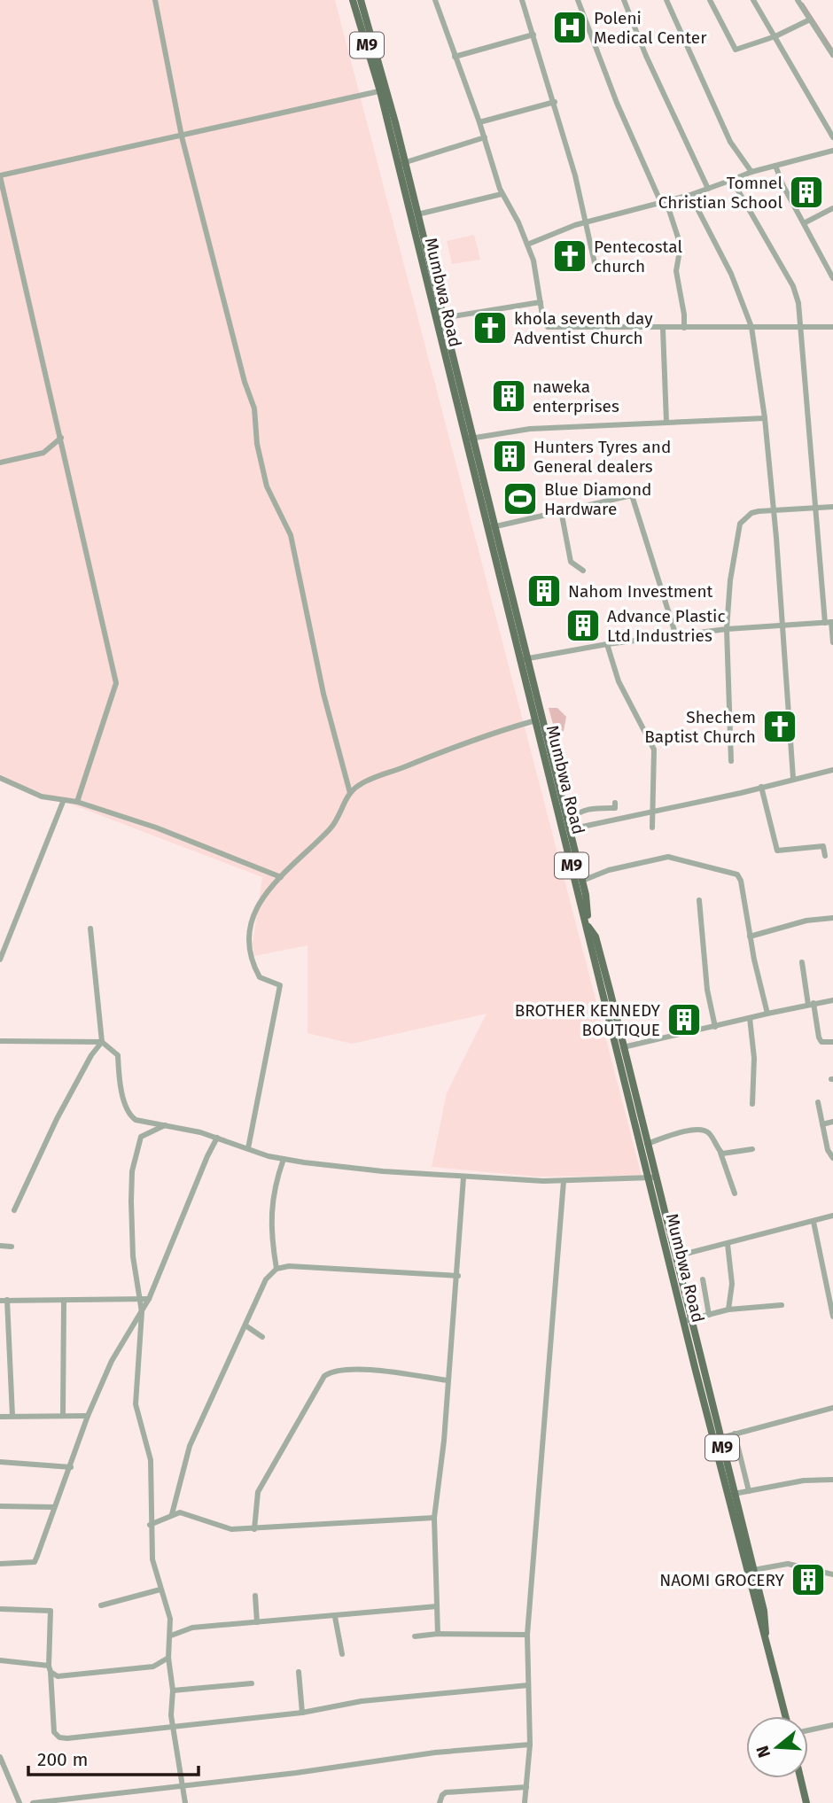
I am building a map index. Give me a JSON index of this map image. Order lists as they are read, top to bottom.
{
  "streets": {
    "main road": ["M9", "Mumbwa Road"]
  },
  "places": {
    "hospital": ["Poleni Medical Center"],
    "building": [
      "Tomnel Christian School",
      "naweka enterprises",
      "Hunters Tyres and General dealers",
      "Nahom Investment",
      "Advance Plastic Ltd Industries",
      "BROTHER KENNEDY BOUTIQUE",
      "NAOMI GROCERY"
    ],
    "church": ["Pentecostal church", "khola seventh day Adventist Church", "Shechem Baptist Church"],
    "sports": ["Blue Diamond Hardware"]
  },
  "scale_bar": "200 m",
  "north": "left"
}
